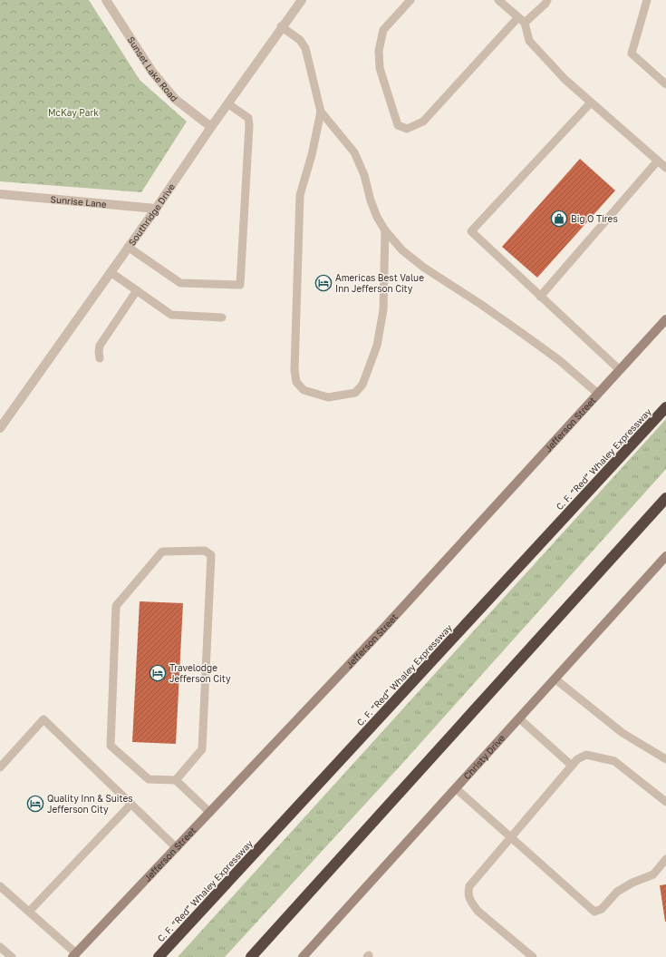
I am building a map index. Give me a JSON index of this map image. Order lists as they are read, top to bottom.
{
  "streets": {
    "highway": ["C. F. “Red” Whaley Expressway"],
    "street": [
      "Sunset Lake Road",
      "Sunrise Lane",
      "Southridge Drive",
      "Jefferson Street",
      "Christy Drive"
    ]
  },
  "crossings": [
    ["Sunset Lake Road", "Southridge Drive"],
    ["Sunrise Lane", "Southridge Drive"]
  ],
  "parks": ["McKay Park"],
  "places": {
    "shop": ["Big O Tires"],
    "hotel": ["Americas Best Value Inn Jefferson City", "Travelodge Jefferson City", "Quality Inn & Suites Jefferson City"]
  }
}
